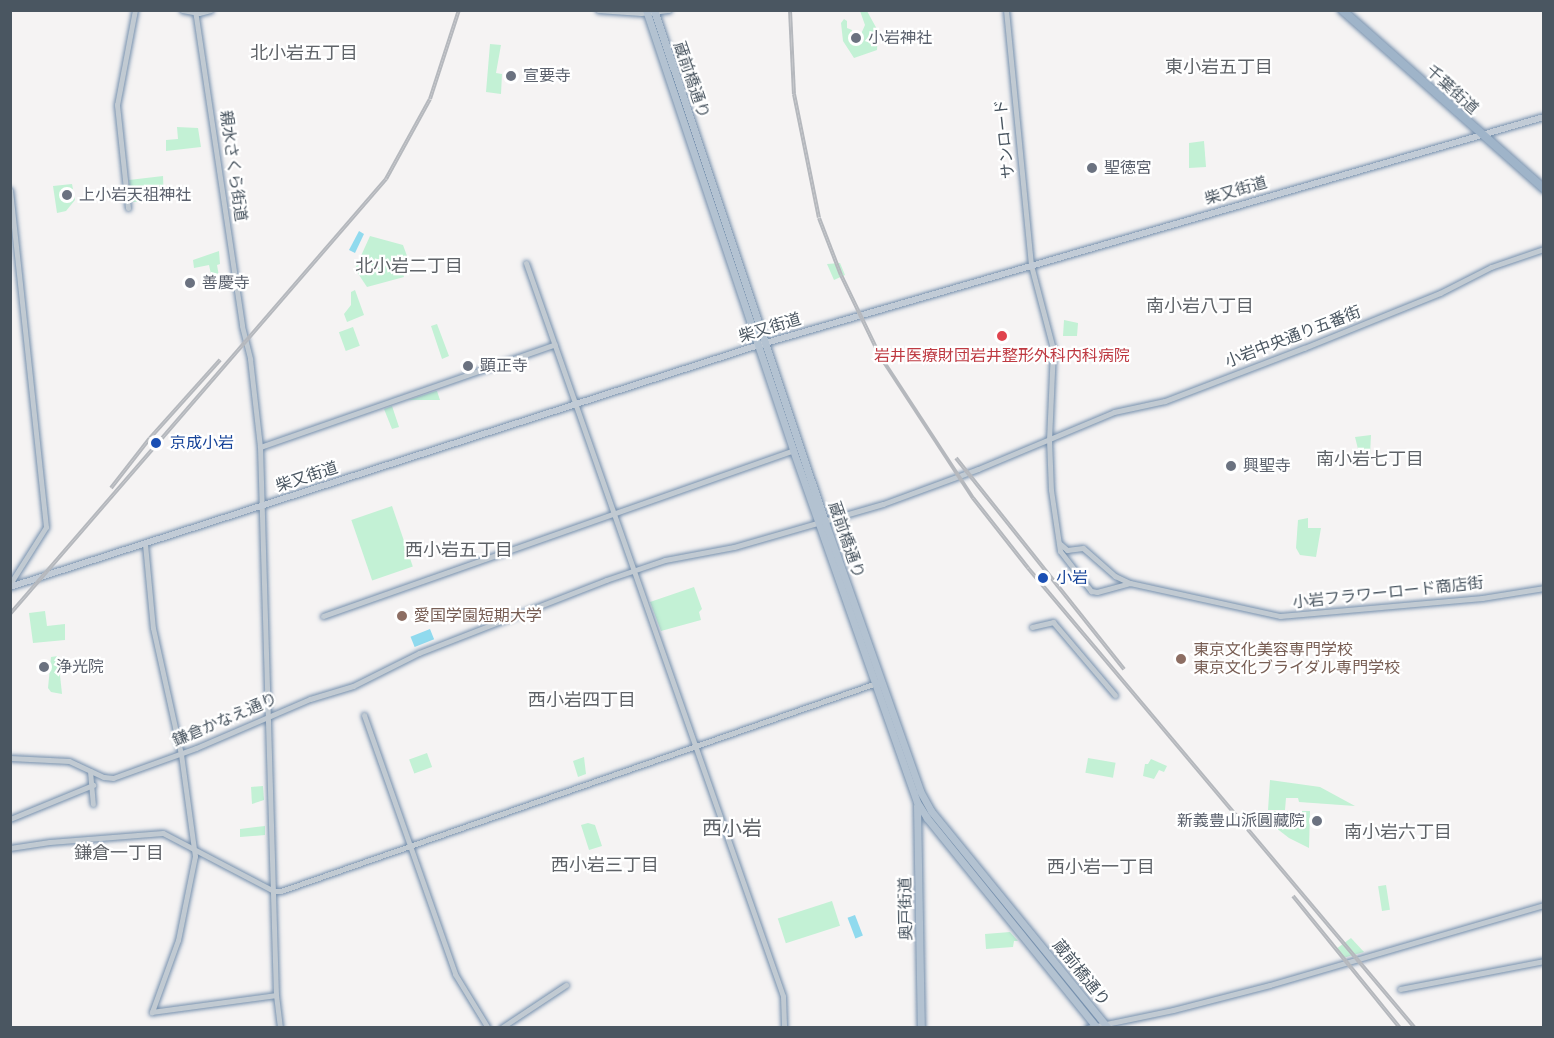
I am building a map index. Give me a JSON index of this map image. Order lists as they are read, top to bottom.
{
  "streets": {
    "highway": ["千葉街道"],
    "main road": ["蔵前橋通り", "柴又街道", "奥戸街道"],
    "street": [
      "サンロード",
      "親水さくら街道",
      "小岩中央通り五番街",
      "小岩フラワーロード商店街",
      "鎌倉かなえ通り"
    ]
  },
  "crossings": [
    ["蔵前橋通り", "柴又街道"],
    ["蔵前橋通り", "小岩中央通り五番街"],
    ["蔵前橋通り", "奥戸街道"],
    ["千葉街道", "柴又街道"],
    ["サンロード", "柴又街道"],
    ["サンロード", "小岩中央通り五番街"],
    ["サンロード", "小岩フラワーロード商店街"],
    ["親水さくら街道", "柴又街道"],
    ["親水さくら街道", "鎌倉かなえ通り"],
    ["小岩中央通り五番街", "鎌倉かなえ通り"]
  ],
  "districts": [
    "北小岩五丁目",
    "東小岩五丁目",
    "北小岩二丁目",
    "南小岩八丁目",
    "南小岩七丁目",
    "西小岩五丁目",
    "西小岩四丁目",
    "西小岩",
    "南小岩六丁目",
    "鎌倉一丁目",
    "西小岩三丁目",
    "西小岩一丁目"
  ],
  "places": [
    "小岩神社",
    "宣要寺",
    "聖徳宮",
    "上小岩天祖神社",
    "善慶寺",
    "岩井医療財団岩井整形外科内科病院",
    "顕正寺",
    "京成小岩",
    "興聖寺",
    "小岩",
    "愛国学園短期大学",
    "東京文化美容専門学校 東京文化ブライダル専門学校",
    "浄光院",
    "新義豊山派圓藏院"
  ]
}
